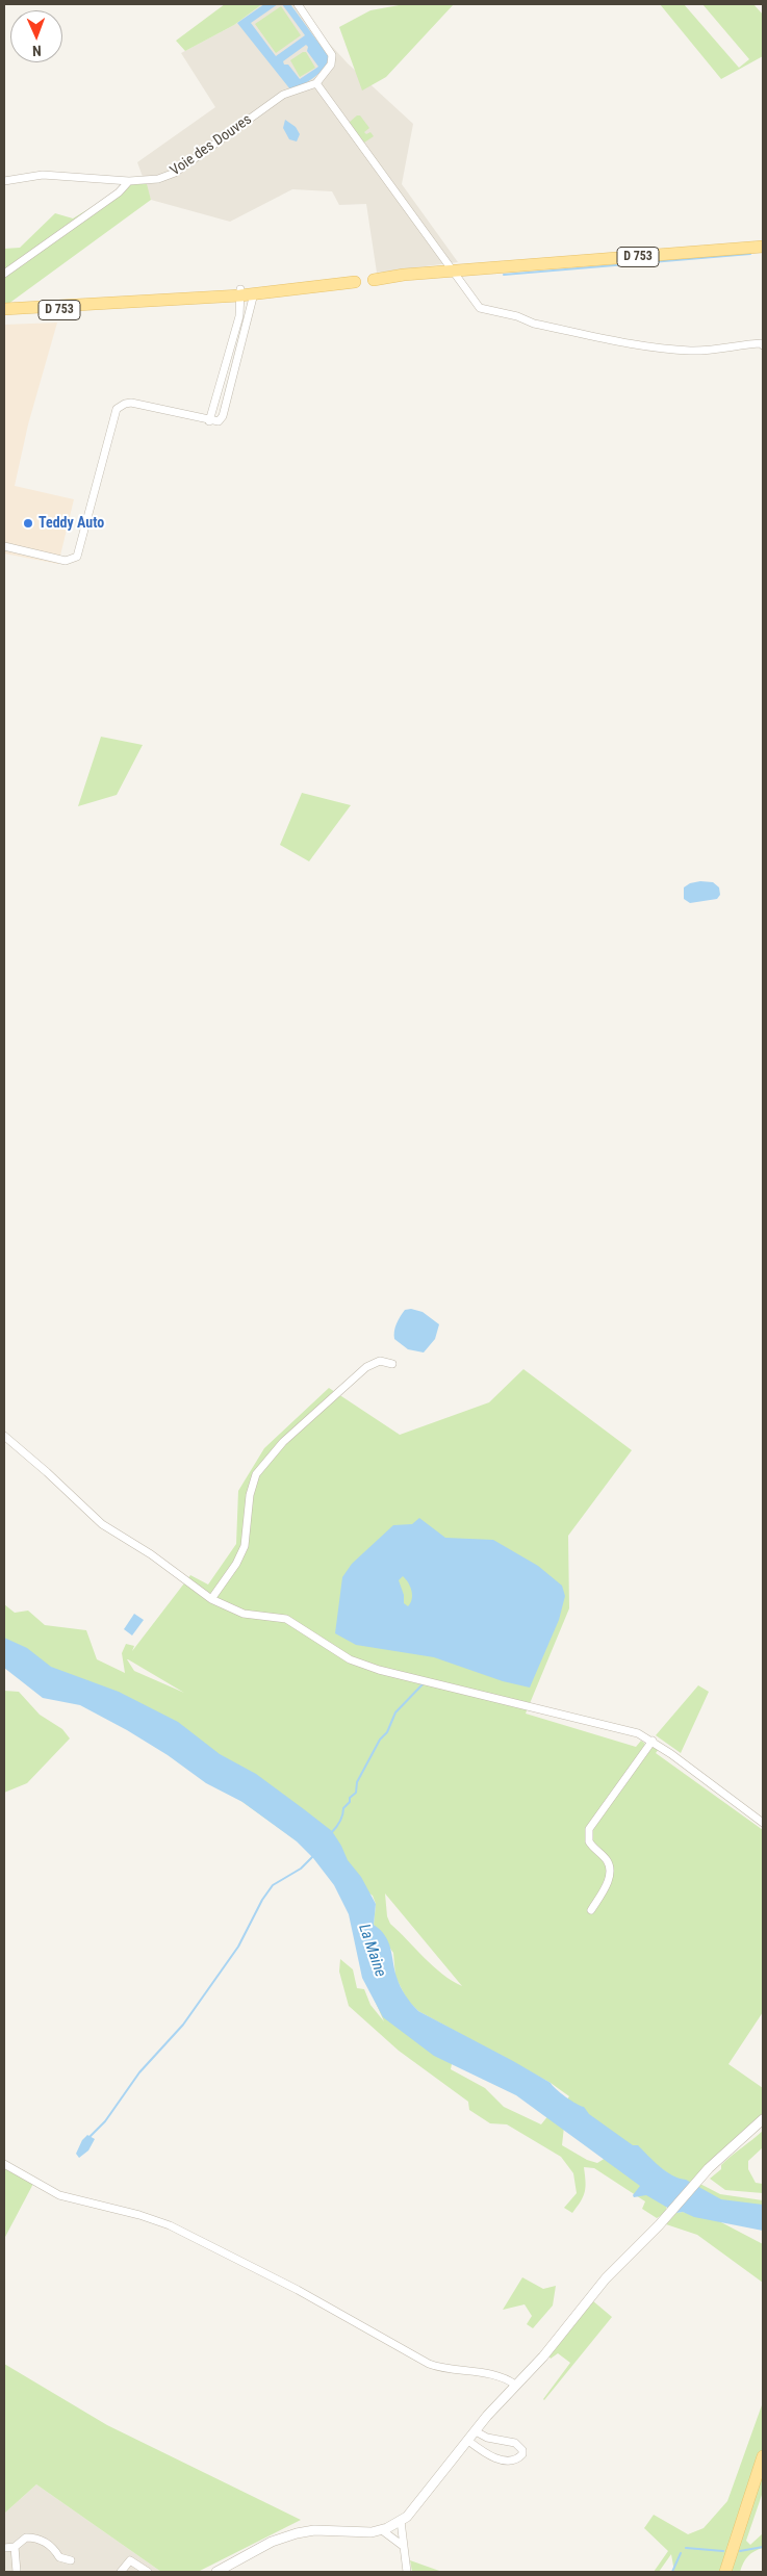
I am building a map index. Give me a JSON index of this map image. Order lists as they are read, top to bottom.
{
  "streets": {
    "main road": ["D 753"],
    "street": ["Voie des Douves"]
  },
  "water": ["La Maine"],
  "places": ["Teddy Auto"],
  "north": "bottom"
}
